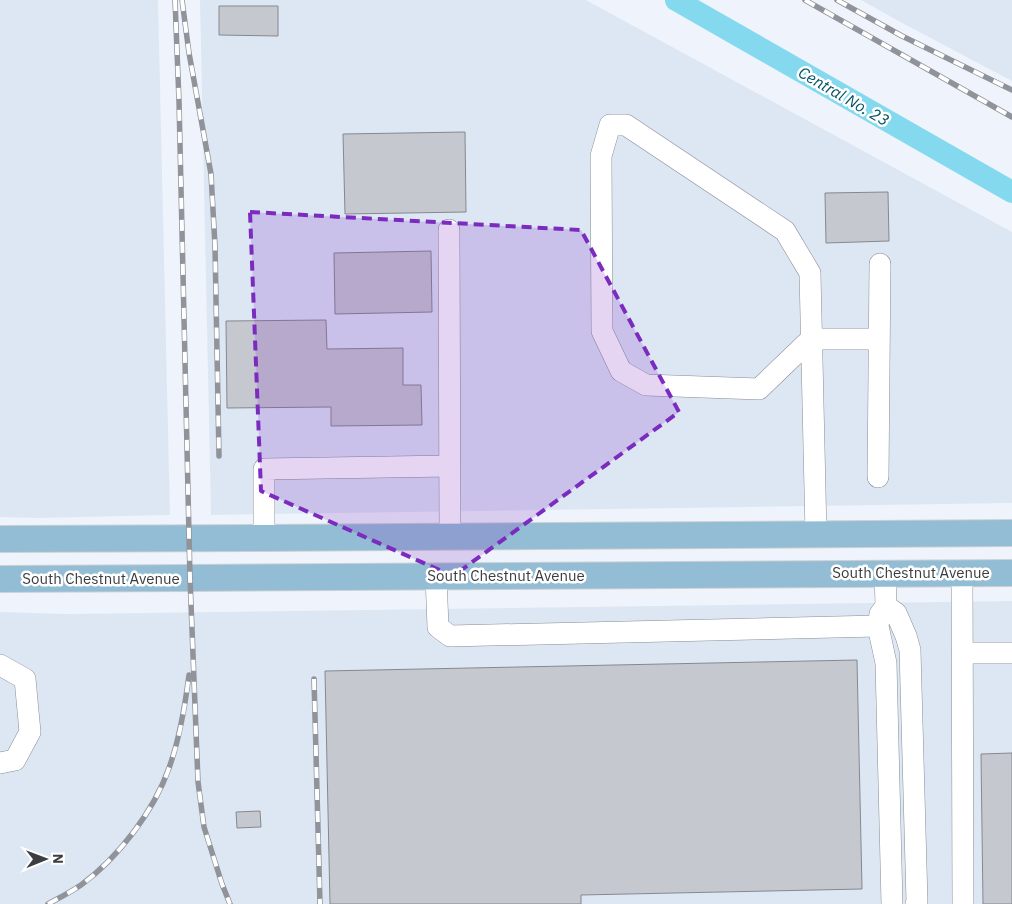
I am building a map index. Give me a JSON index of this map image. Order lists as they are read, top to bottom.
{
  "streets": {
    "main road": ["South Chestnut Avenue"]
  },
  "water": ["Central No. 23"],
  "north": "right"
}
